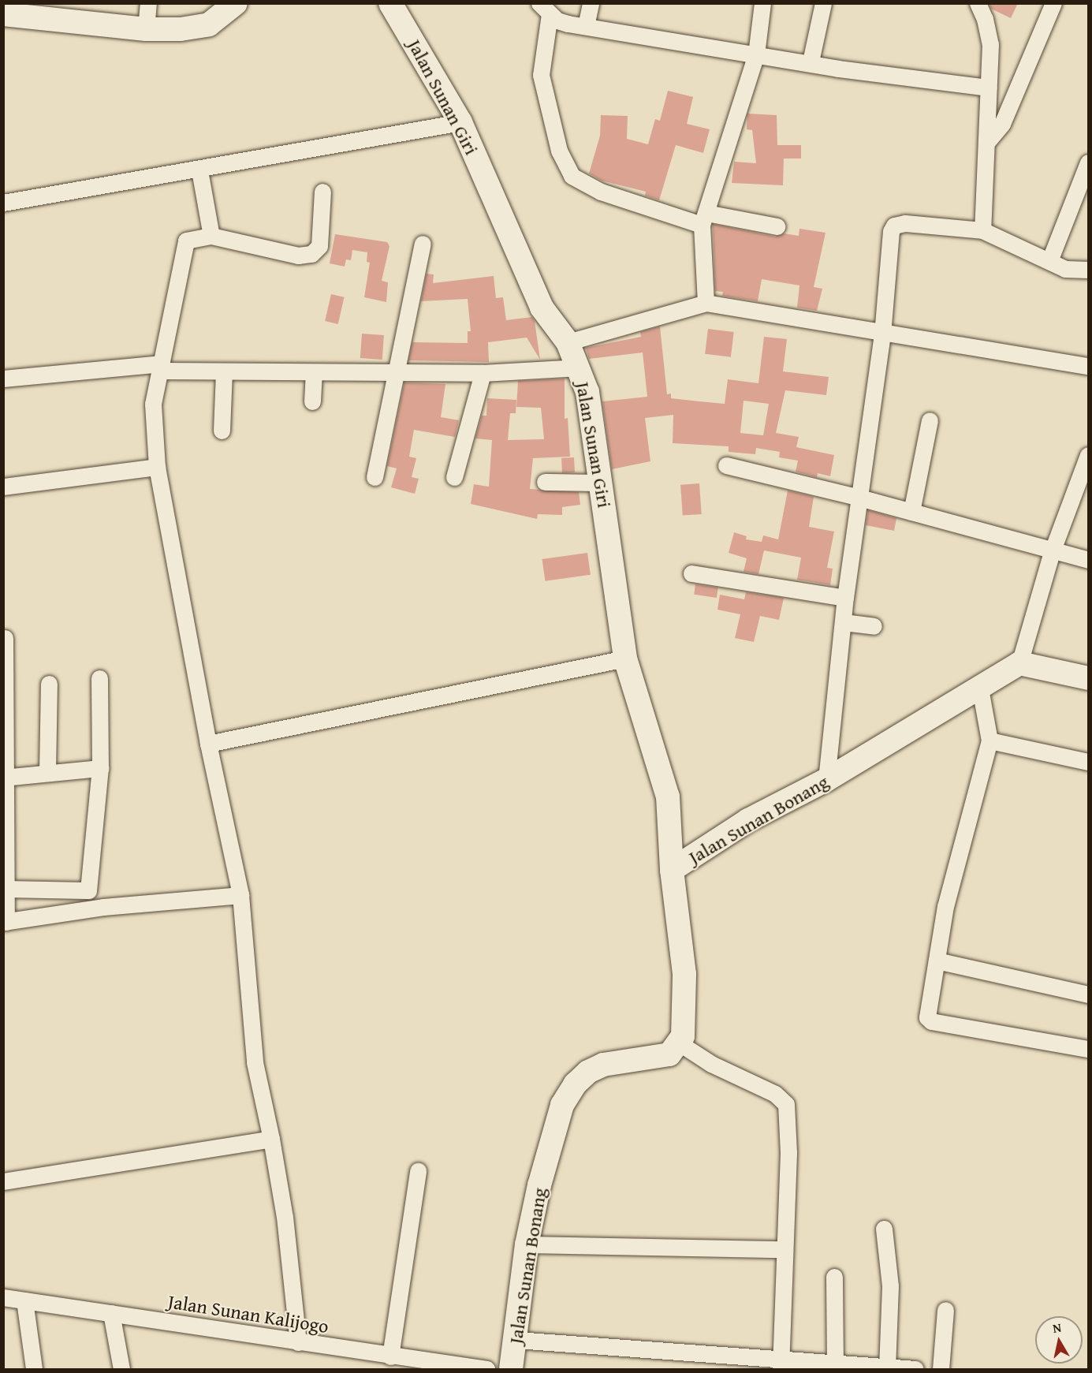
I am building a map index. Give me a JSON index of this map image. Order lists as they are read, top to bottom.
{
  "streets": {
    "street": ["Jalan Sunan Giri", "Jalan Sunan Bonang", "Jalan Sunan Kalijogo"]
  },
  "crossings": [
    ["Jalan Sunan Giri", "Jalan Sunan Bonang"]
  ],
  "north": "top"
}
